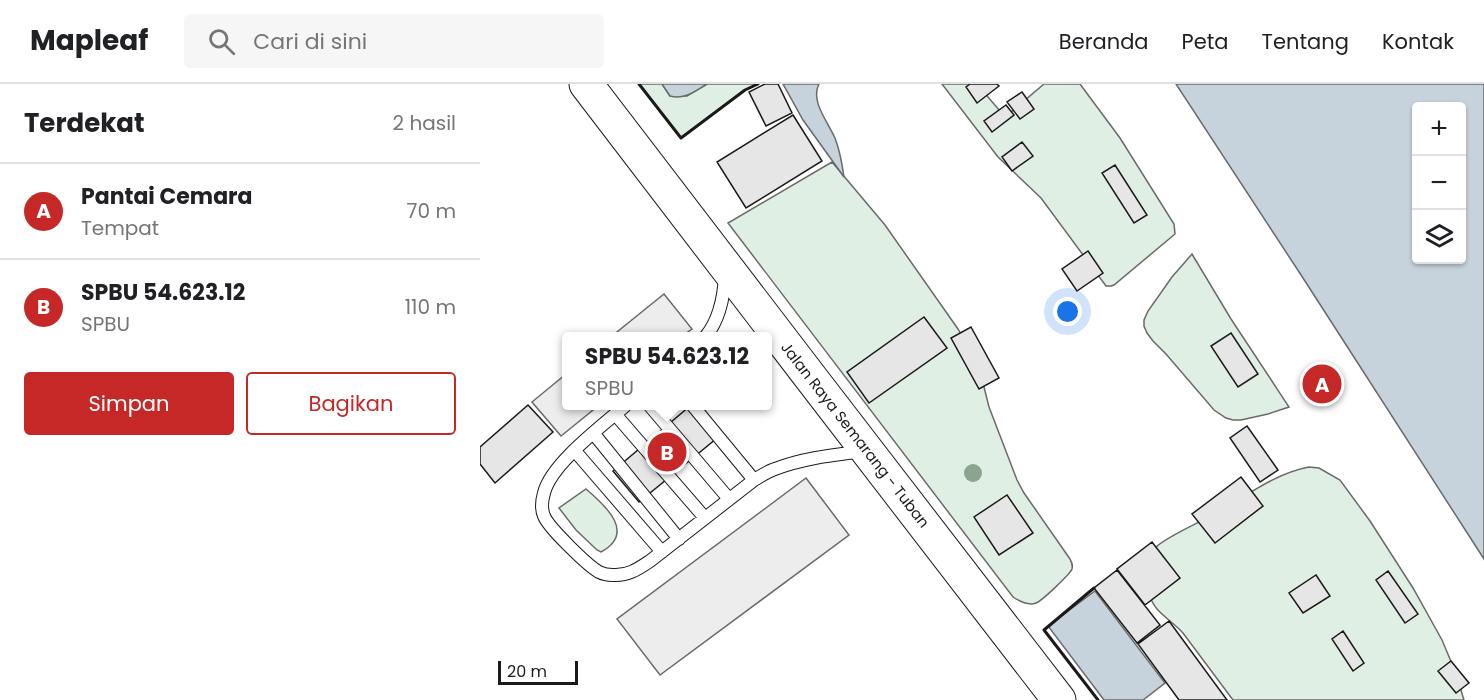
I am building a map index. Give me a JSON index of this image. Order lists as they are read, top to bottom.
{
  "streets": {
    "highway": ["Jalan Raya Semarang - Tuban"]
  },
  "scale_bar": "20 m",
  "page": {
    "header": "Mapleaf",
    "search": "Cari di sini",
    "nav": [
      "Beranda",
      "Peta",
      "Tentang",
      "Kontak"
    ],
    "heading": ["Terdekat", "2 hasil"],
    "map_buttons": ["+", "−"],
    "list": [
      {
        "mark": "A",
        "name": "Pantai Cemara",
        "note": "Tempat",
        "value": "70 m"
      },
      {
        "mark": "B",
        "name": "SPBU 54.623.12",
        "note": "SPBU",
        "value": "110 m"
      }
    ],
    "popup": ["SPBU 54.623.12", "SPBU"],
    "buttons": ["Simpan", "Bagikan"],
    "pins": ["A", "B"],
    "scale": "20 m"
  }
}
